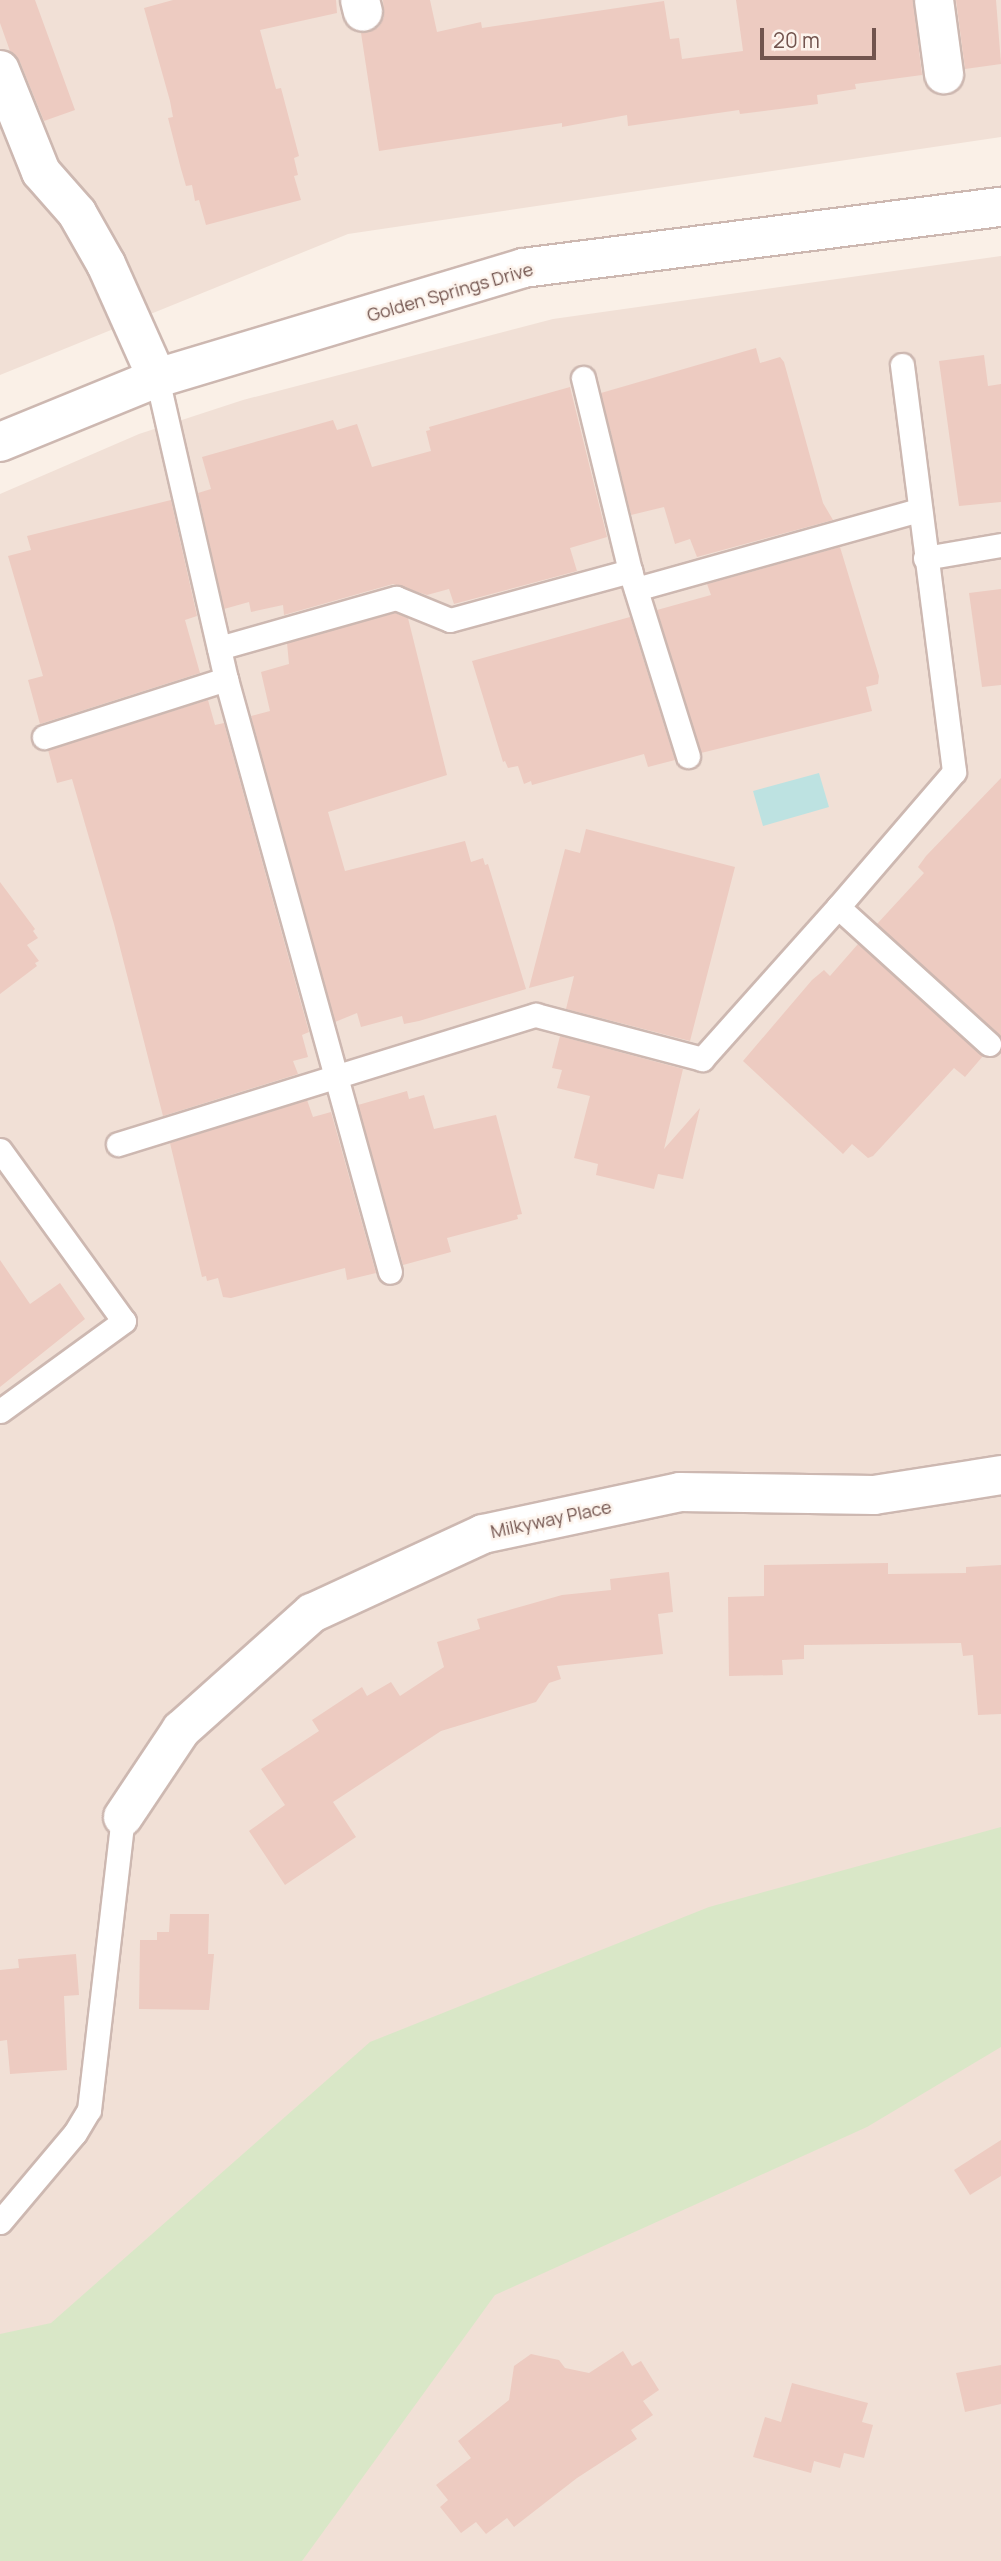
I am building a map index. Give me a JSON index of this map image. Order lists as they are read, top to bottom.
{
  "streets": {
    "street": ["Golden Springs Drive", "Milkyway Place"]
  },
  "scale_bar": "20 m"
}
